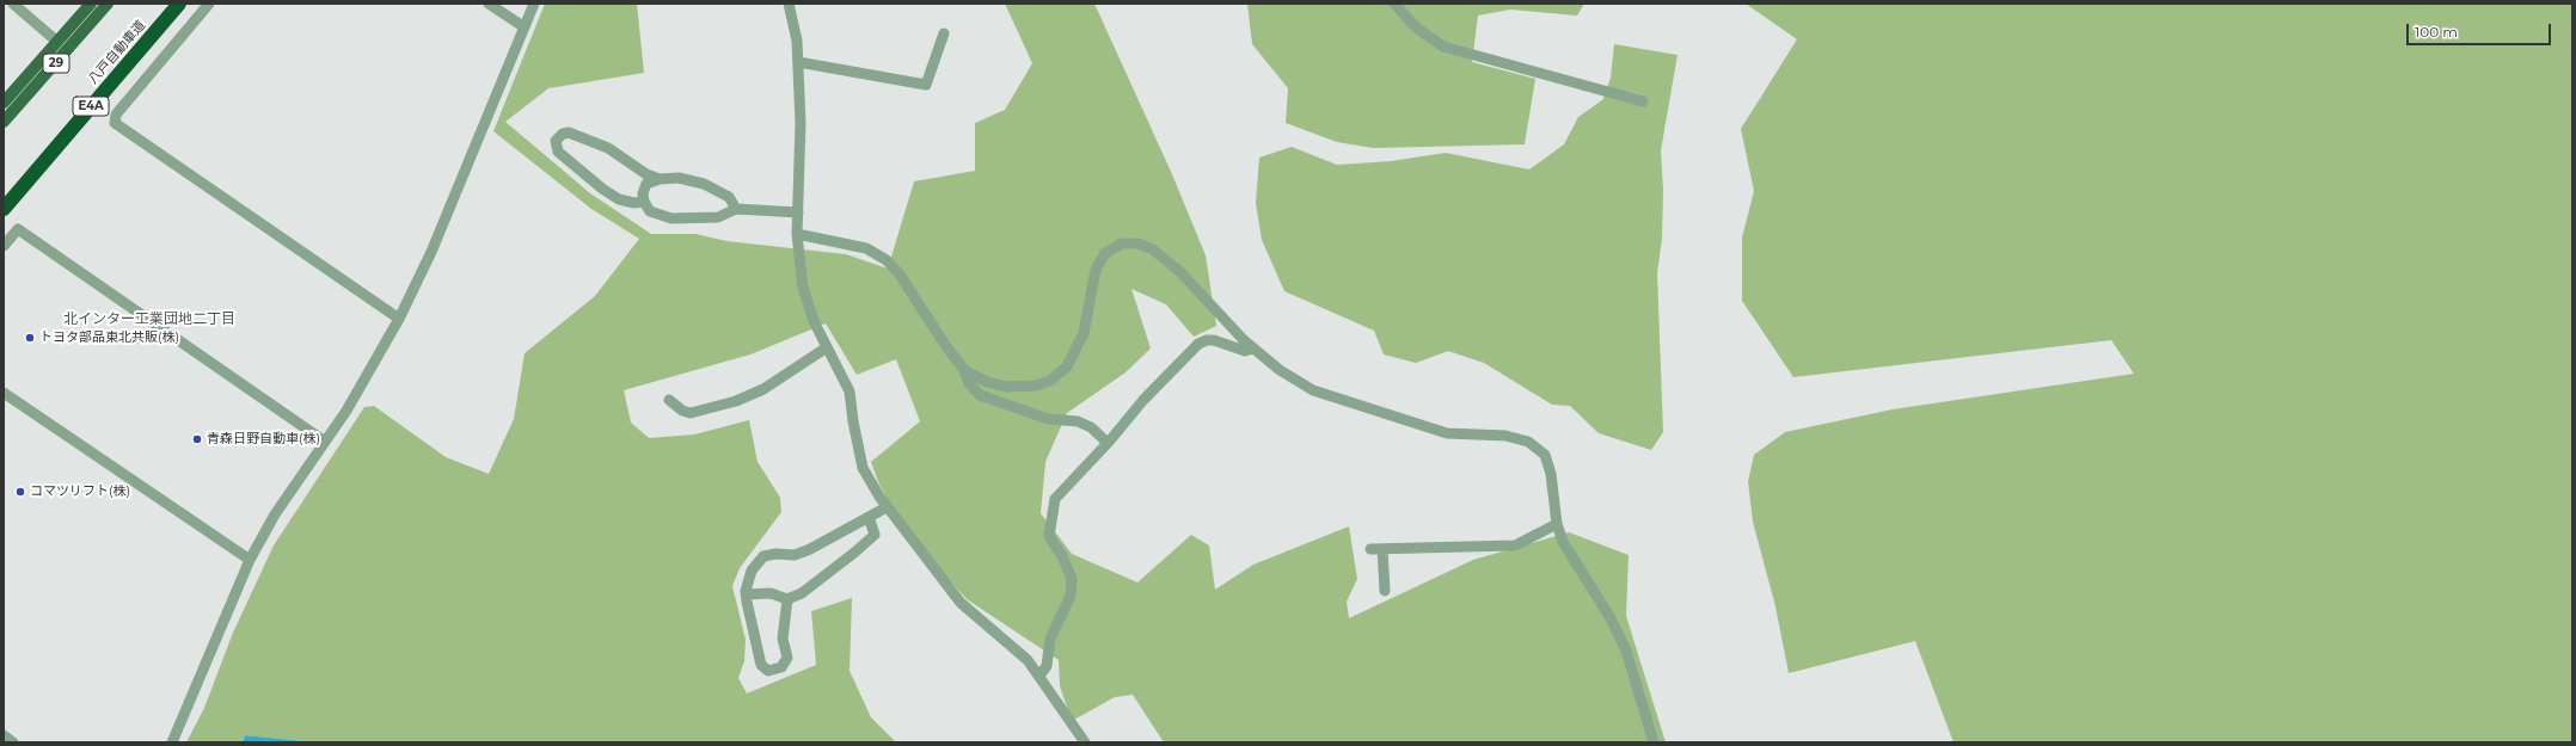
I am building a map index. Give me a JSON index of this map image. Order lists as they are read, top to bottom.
{
  "streets": {
    "highway": ["八戸自動車道", "E4A"],
    "main road": ["29"]
  },
  "districts": ["北インター工業団地二丁目"],
  "places": ["トヨタ部品東北共販(株)", "青森日野自動車(株)", "コマツリフト(株)"],
  "scale_bar": "100 m"
}
